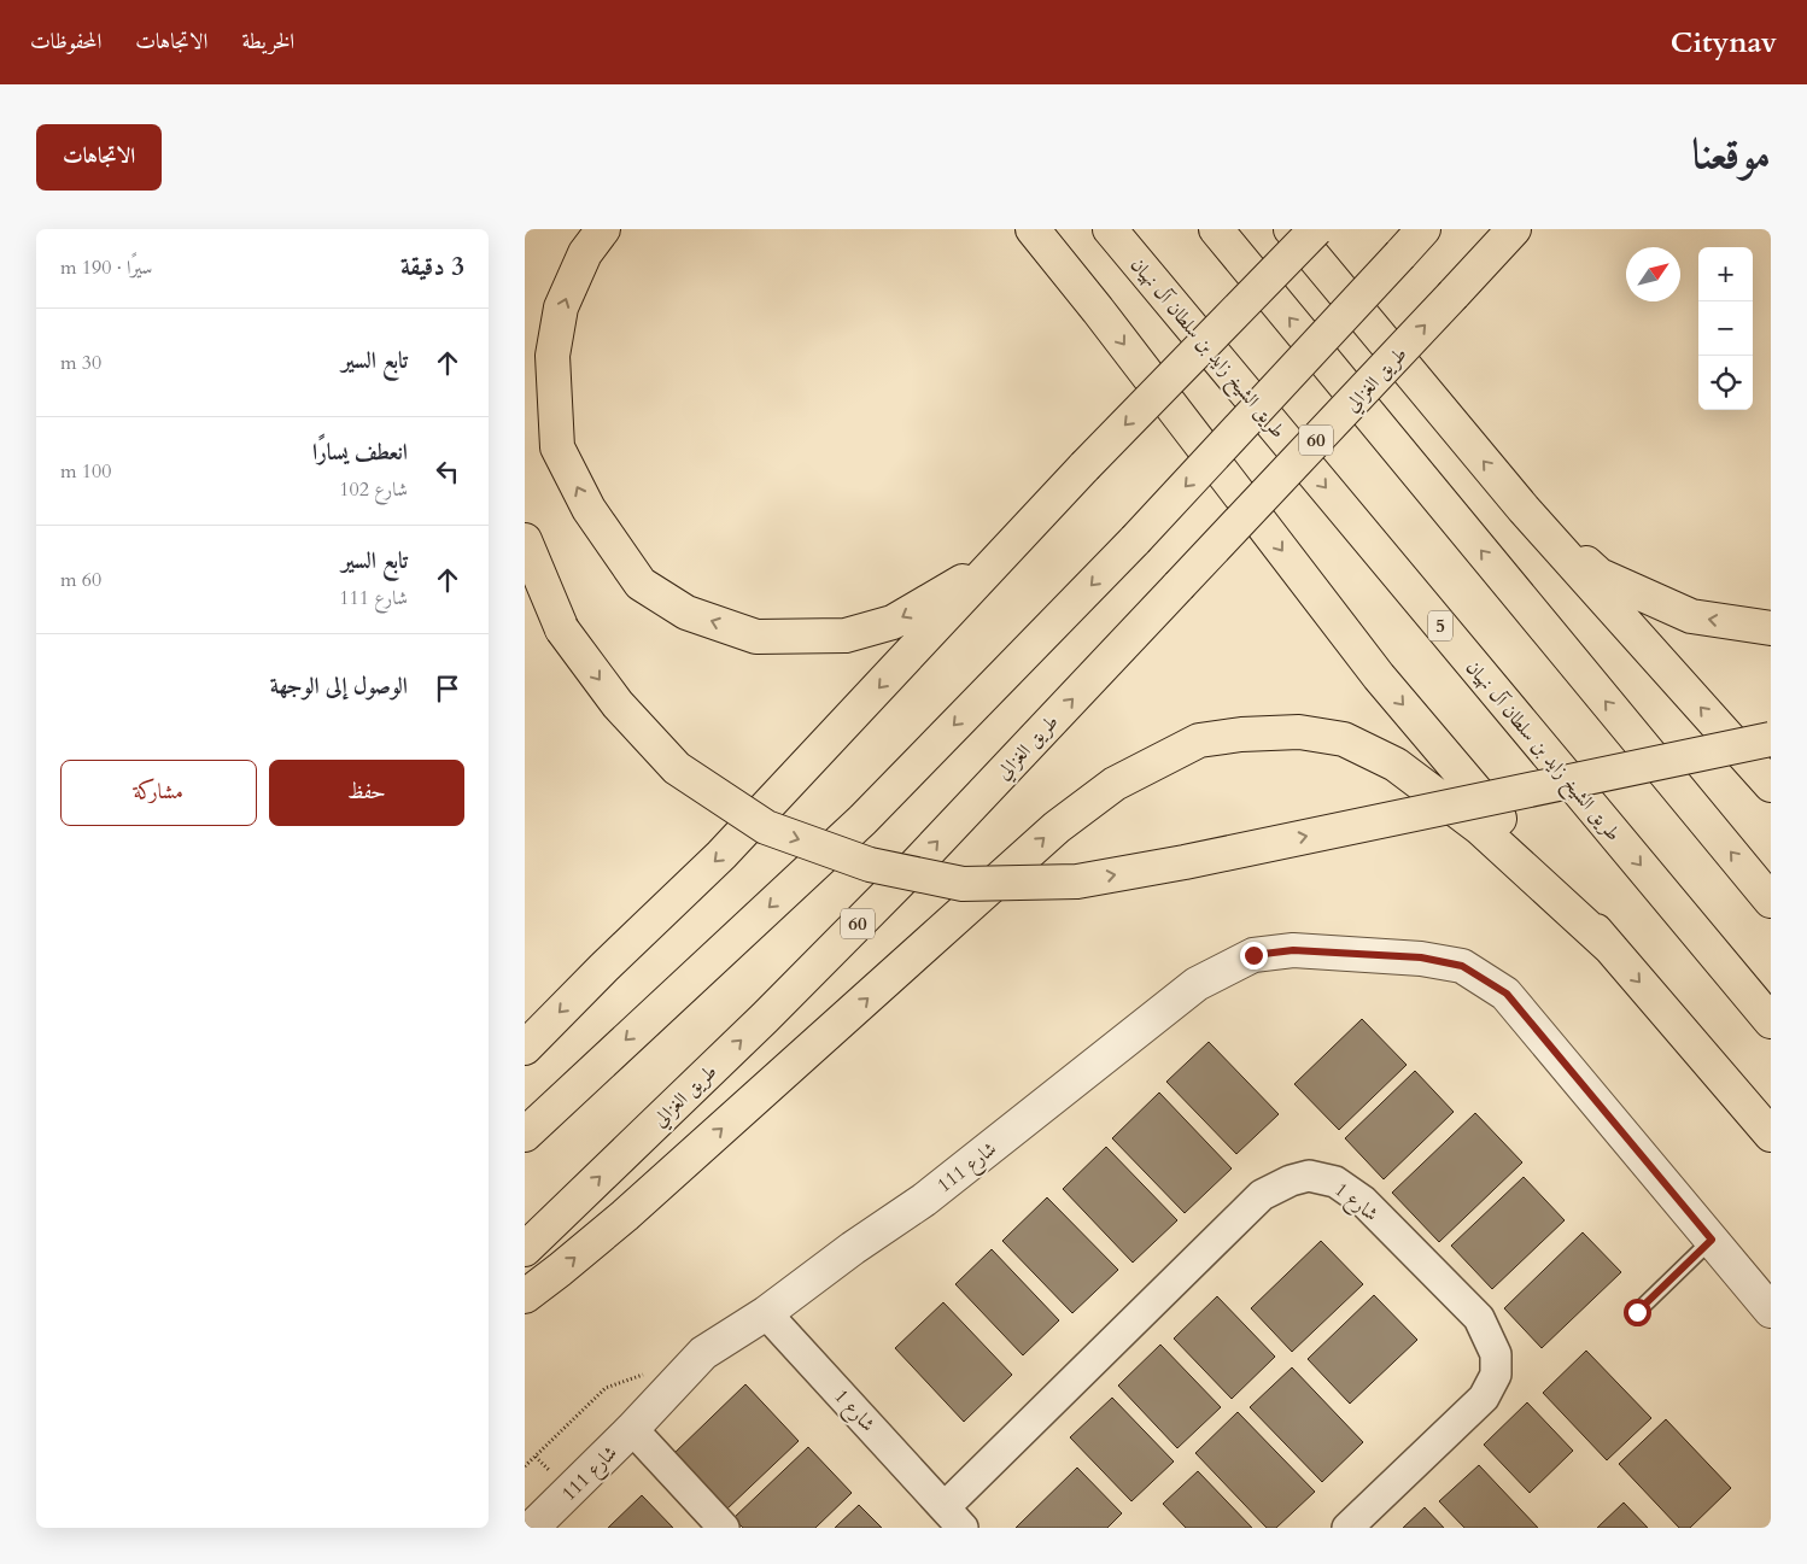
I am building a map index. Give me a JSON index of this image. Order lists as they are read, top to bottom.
{
  "streets": {
    "highway": [
      "طريق الشيخ زايد بن سلطان آل نهيان",
      "طريق الغزالي",
      "60",
      "5"
    ],
    "street": ["شارع 111", "شارع 1"]
  },
  "crossings": [
    ["شارع 111", "شارع 1"]
  ],
  "north": "top right",
  "page": {
    "header": "Citynav",
    "nav": ["الخريطة", "الاتجاهات", "المحفوظات"],
    "title": "موقعنا",
    "buttons": [
      "الاتجاهات",
      ["حفظ", "مشاركة"]
    ],
    "heading": ["3 دقيقة", "سيرًا · 190 m"],
    "map_buttons": ["+", "−"],
    "list": [
      ["تابع السير", "30 m"],
      ["انعطف يسارًا", "شارع 102", "100 m"],
      ["تابع السير", "شارع 111", "60 m"],
      "الوصول إلى الوجهة"
    ]
  }
}
